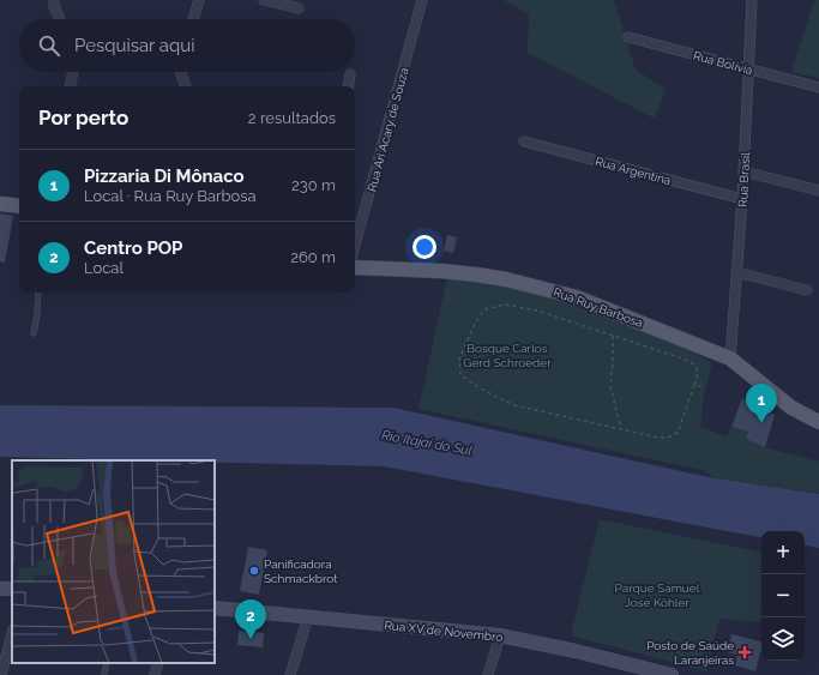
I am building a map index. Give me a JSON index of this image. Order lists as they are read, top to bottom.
{
  "streets": {
    "main road": ["Rua Ruy Barbosa", "Rua XV de Novembro"],
    "street": [
      "Rua Bolívia",
      "Rua Ari Acary de Souza",
      "Rua Argentina",
      "Rua Brasil"
    ]
  },
  "crossings": [
    ["Rua Bolívia", "Rua Brasil"],
    ["Rua Argentina", "Rua Brasil"],
    ["Rua Brasil", "Rua Ruy Barbosa"]
  ],
  "water": ["Rio Itajaí do Sul"],
  "parks": ["Bosque Carlos Gerd Schroeder", "Parque Samuel José Köhler"],
  "places": {
    "other": ["Panificadora Schmackbrot"],
    "health": ["Posto de Saúde Laranjeiras"]
  },
  "page": {
    "search": "Pesquisar aqui",
    "heading": ["Por perto", "2 resultados"],
    "list": [
      {
        "mark": "1",
        "name": "Pizzaria Di Mônaco",
        "note": "Local · Rua Ruy Barbosa",
        "value": "230 m"
      },
      {
        "mark": "2",
        "name": "Centro POP",
        "note": "Local",
        "value": "260 m"
      }
    ],
    "pins": ["1", "2"],
    "map_buttons": ["+", "−"]
  }
}
